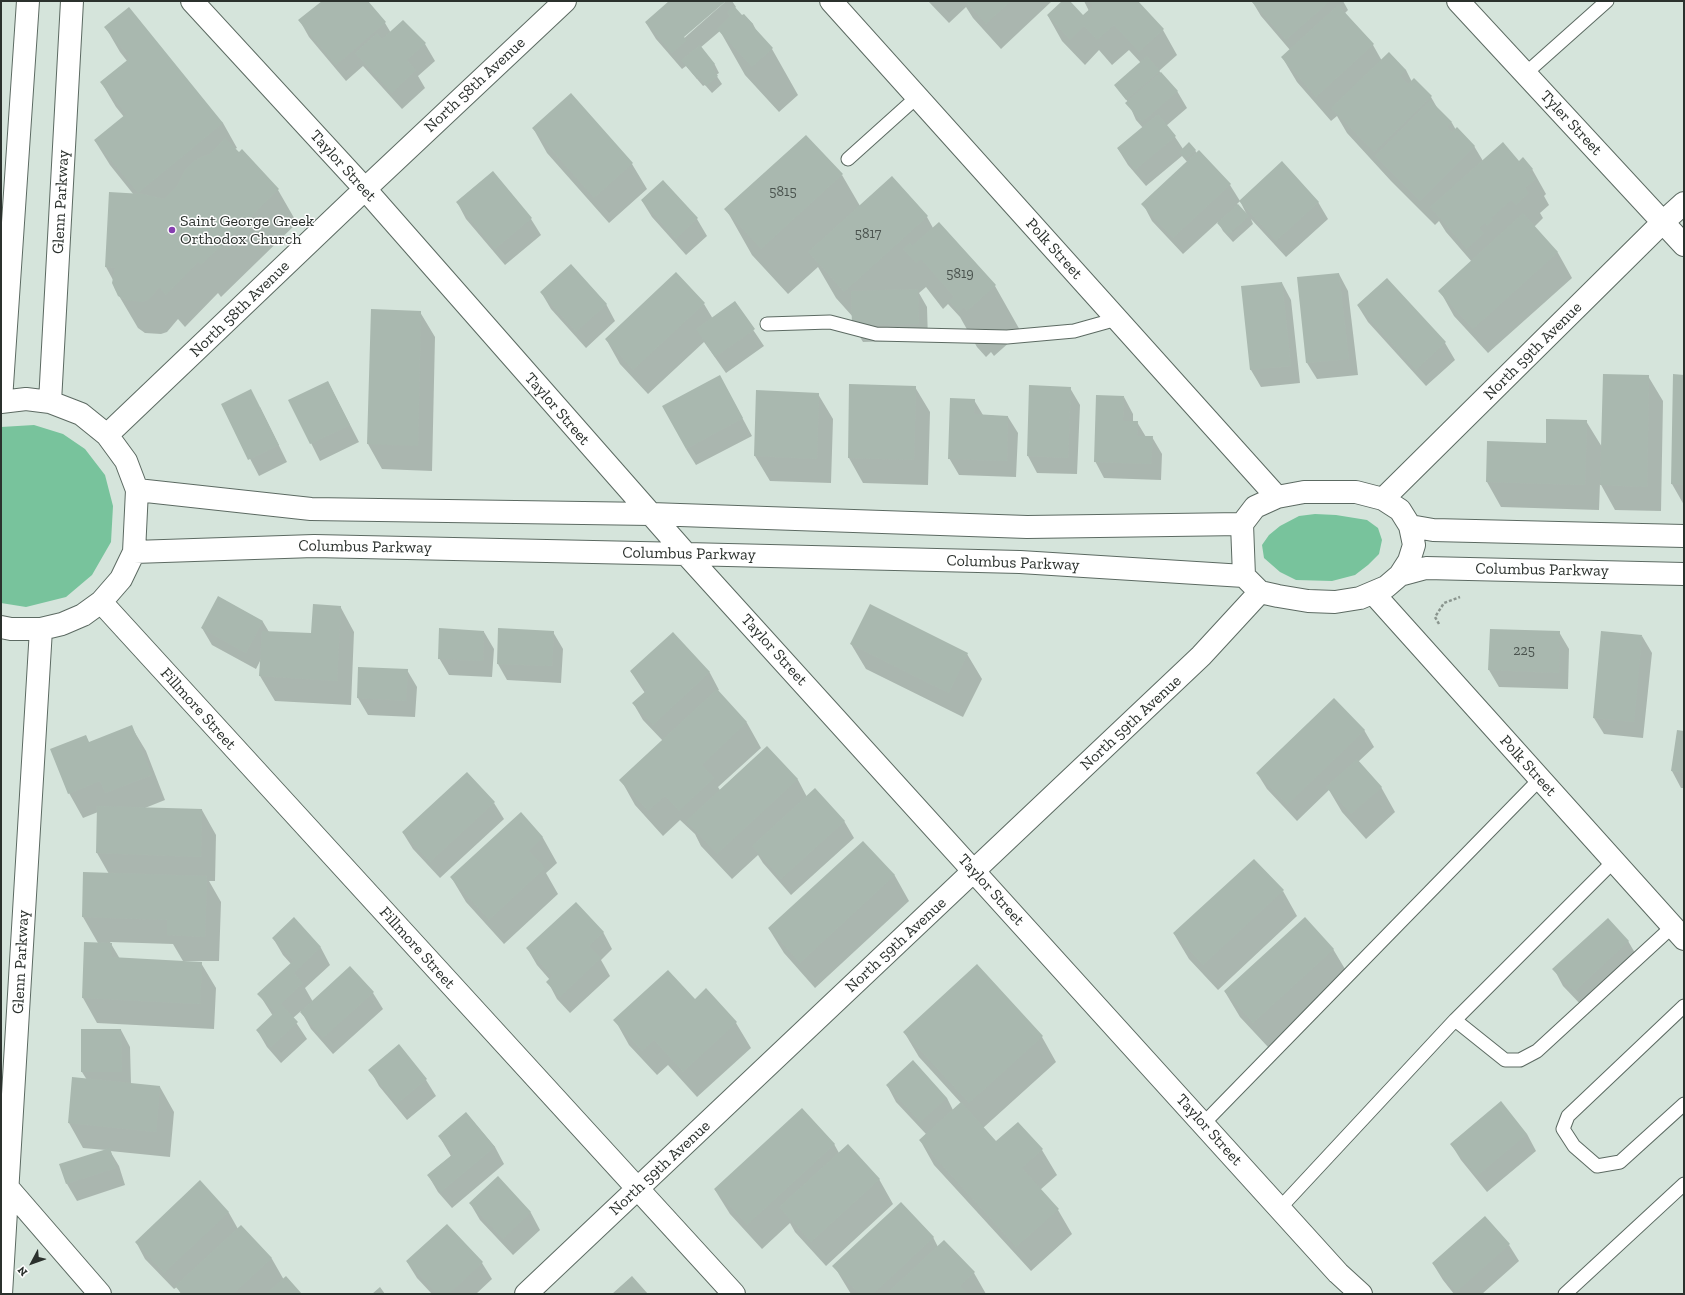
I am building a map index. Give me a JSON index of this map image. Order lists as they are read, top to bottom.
{
  "streets": {
    "street": [
      "North 58th Avenue",
      "Tyler Street",
      "Taylor Street",
      "Glenn Parkway",
      "Polk Street",
      "North 59th Avenue",
      "Columbus Parkway",
      "Fillmore Street"
    ]
  },
  "crossings": [
    ["North 58th Avenue", "Taylor Street"],
    ["Tyler Street", "North 59th Avenue"],
    ["Taylor Street", "North 59th Avenue"],
    ["Taylor Street", "Columbus Parkway"],
    ["North 59th Avenue", "Fillmore Street"]
  ],
  "places": ["Saint George Greek Orthodox Church"],
  "house_numbers": [
    "5815",
    "5817",
    "5819",
    "225"
  ],
  "north": "bottom left"
}
